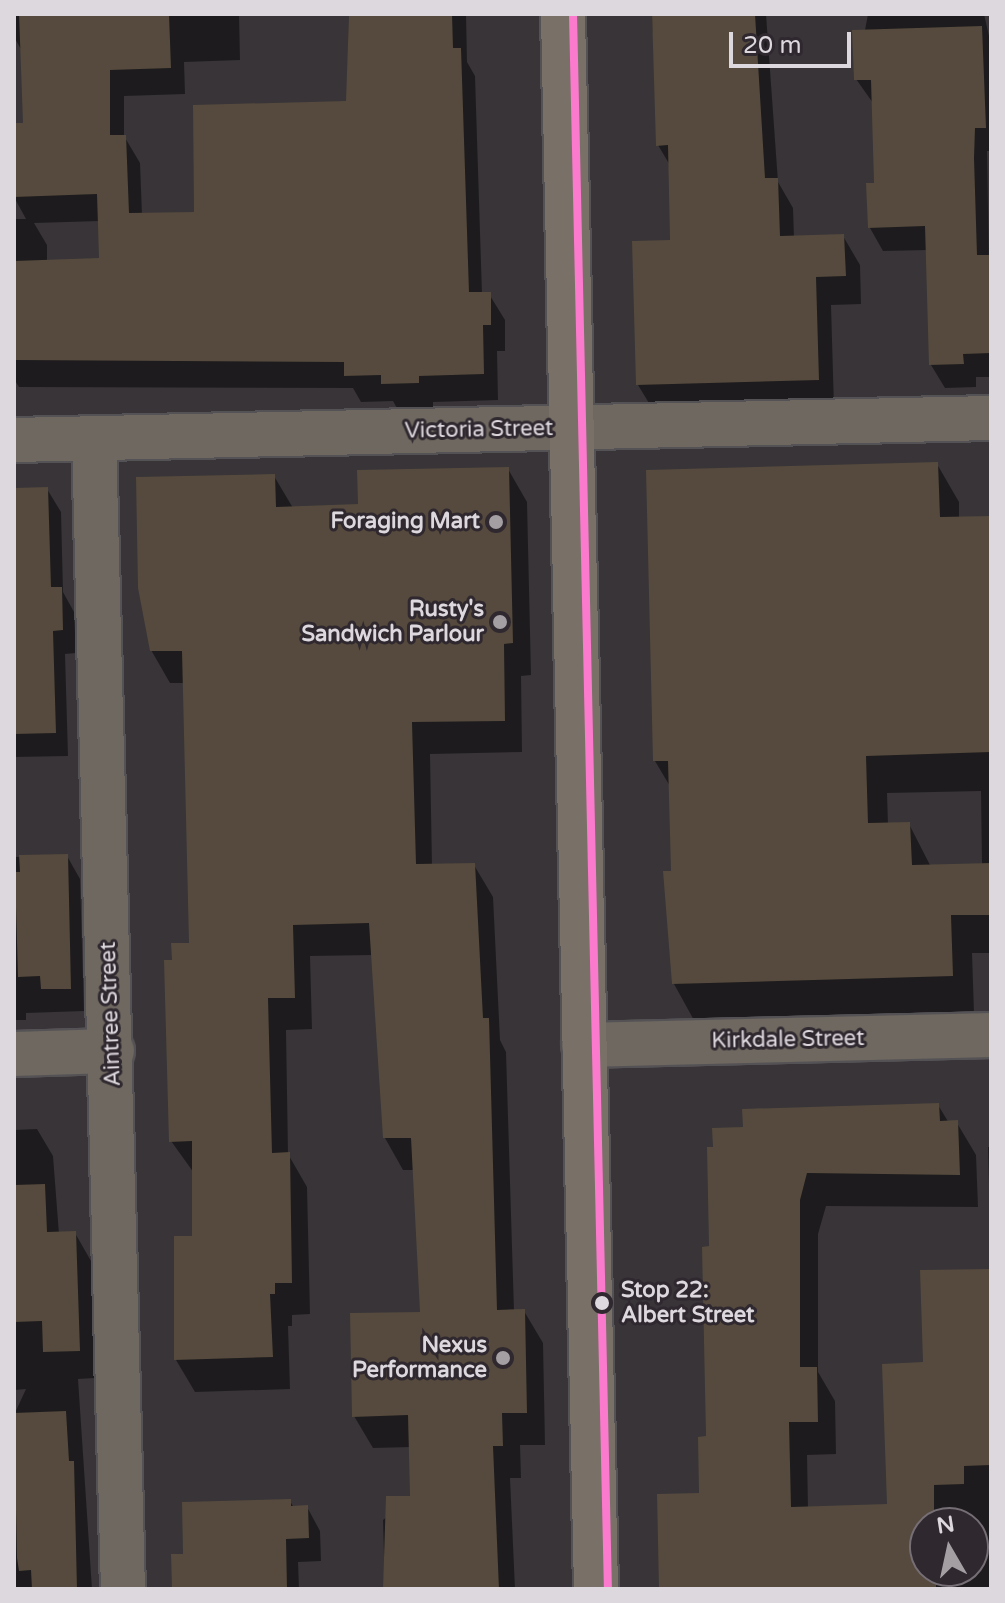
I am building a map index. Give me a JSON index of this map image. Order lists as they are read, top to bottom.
{
  "streets": {
    "street": ["Victoria Street", "Aintree Street", "Kirkdale Street"]
  },
  "crossings": [
    ["Victoria Street", "Aintree Street"]
  ],
  "places": [
    "Foraging Mart",
    "Rusty's Sandwich Parlour",
    "Stop 22: Albert Street",
    "Nexus Performance"
  ],
  "scale_bar": "20 m",
  "north": "top"
}
